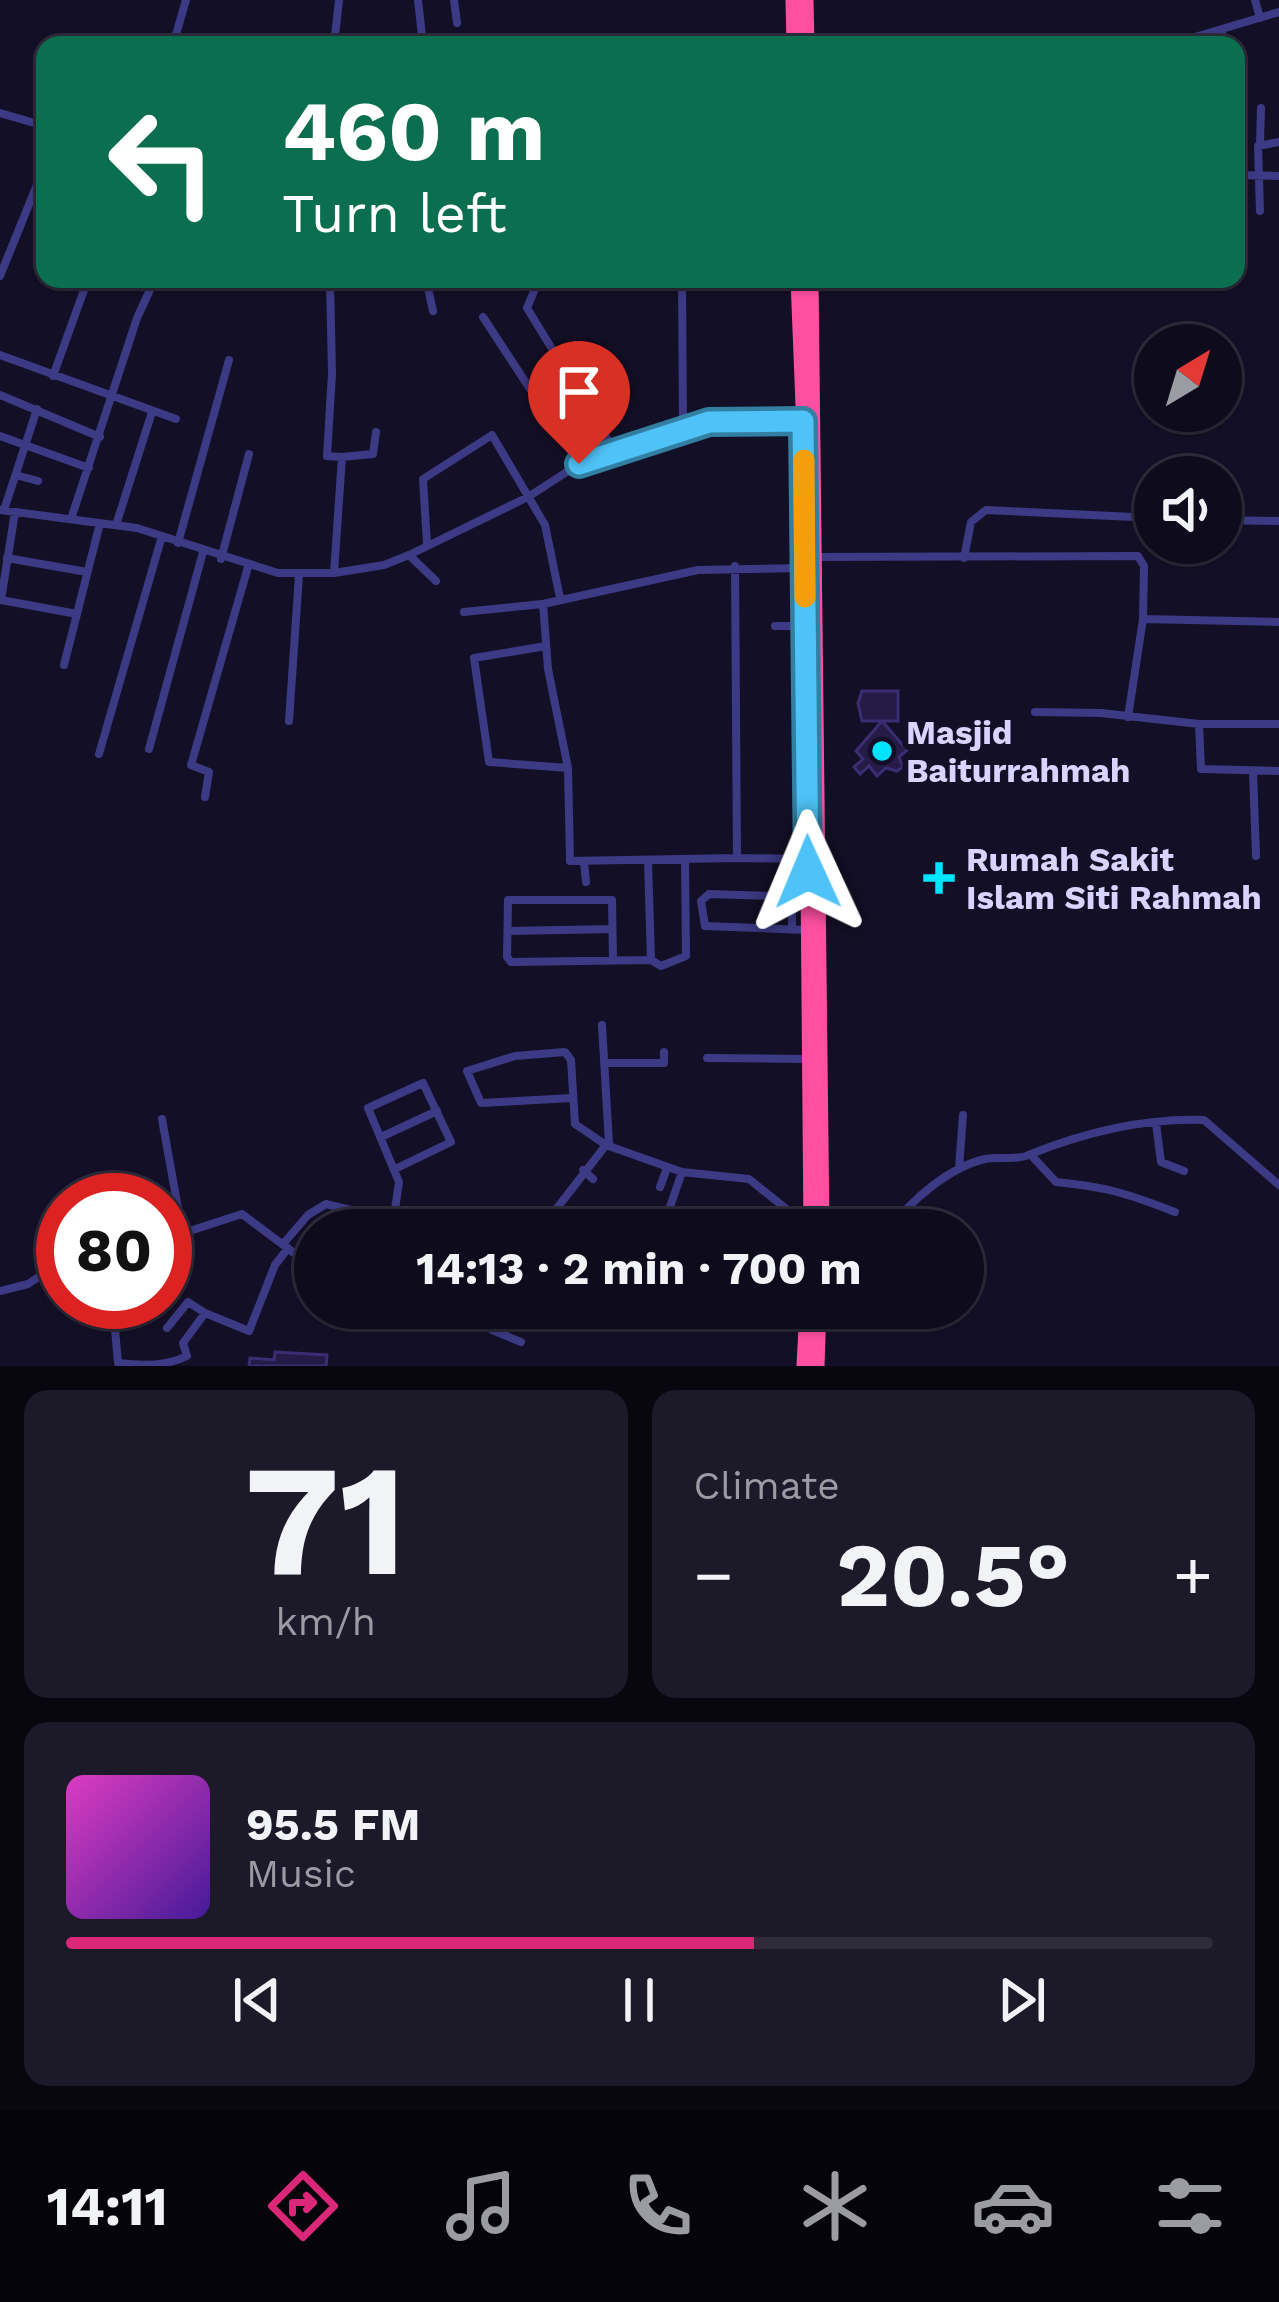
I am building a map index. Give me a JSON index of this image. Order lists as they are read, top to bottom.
{
  "places": {
    "other": ["Masjid Baiturrahmah"],
    "health": ["Rumah Sakit Islam Siti Rahmah"]
  },
  "north": "top right",
  "page": {
    "turn": ["460 m", "Turn left"],
    "limit": "80",
    "trip": "14:13 · 2 min · 700 m",
    "tile": [
      ["71", "km/h"],
      "Climate"
    ],
    "heat": ["−", "20.5°", "+"],
    "song": ["95.5 FM", "Music"],
    "tabs": "14:11"
  }
}
